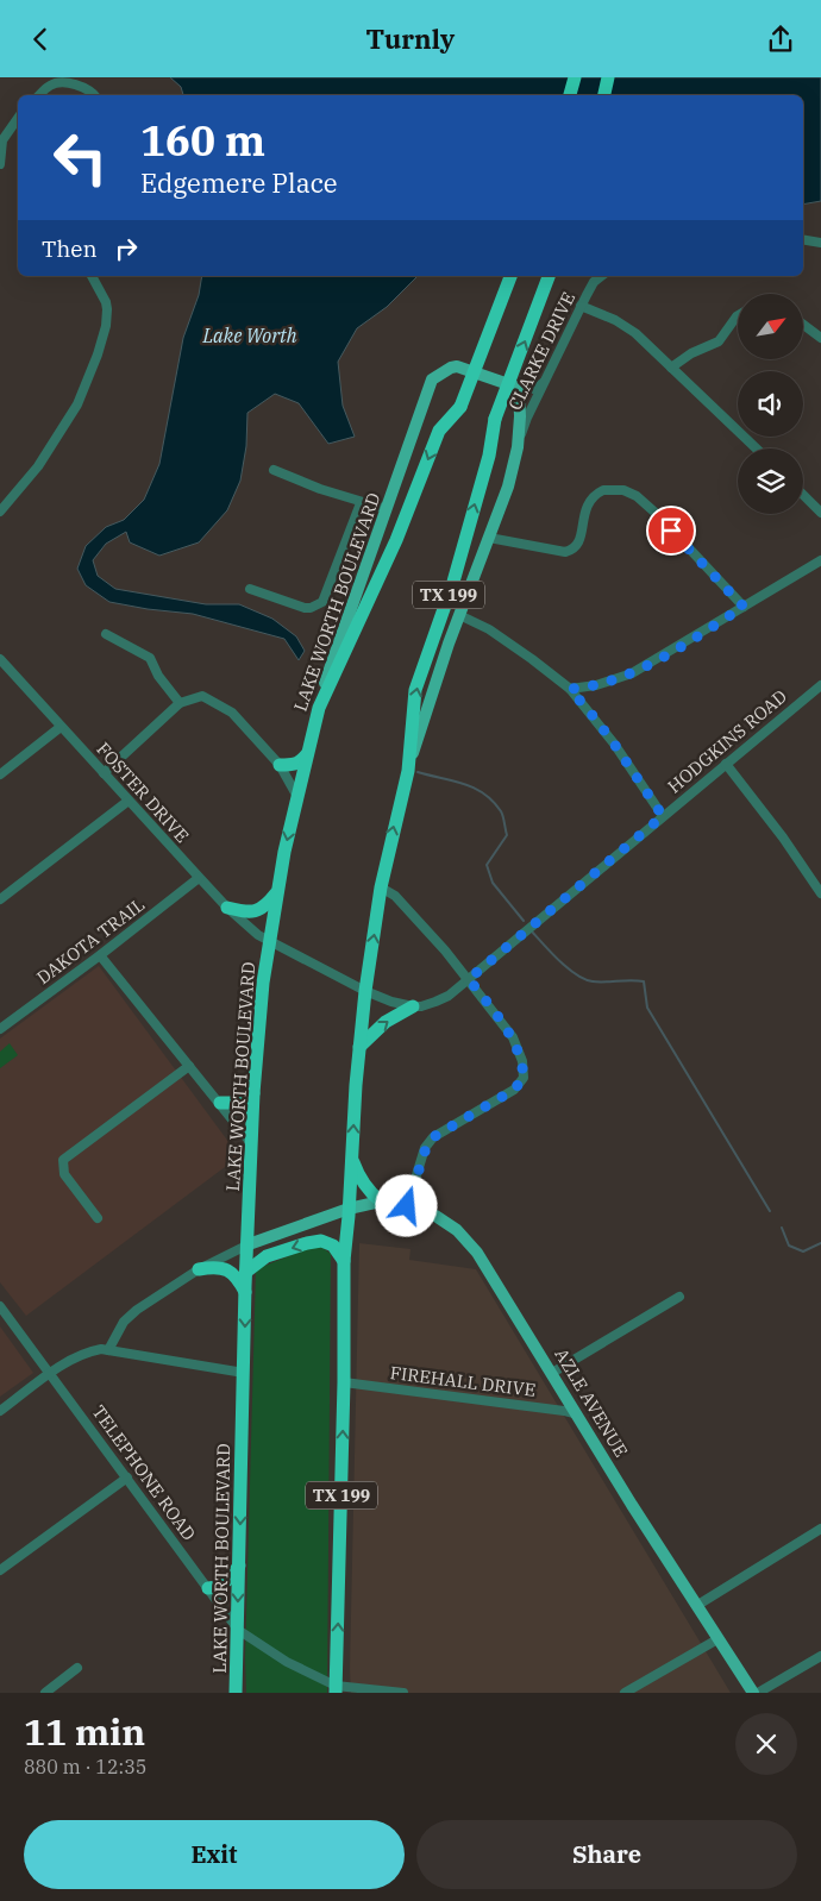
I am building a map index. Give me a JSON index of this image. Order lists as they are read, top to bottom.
{
  "streets": {
    "highway": ["TX 199", "LAKE WORTH BOULEVARD"],
    "main road": ["AZLE AVENUE"],
    "street": [
      "CLARKE DRIVE",
      "HODGKINS ROAD",
      "FOSTER DRIVE",
      "DAKOTA TRAIL",
      "FIREHALL DRIVE",
      "TELEPHONE ROAD"
    ]
  },
  "crossings": [
    ["CLARKE DRIVE", "TX 199"],
    ["TX 199", "LAKE WORTH BOULEVARD"],
    ["TX 199", "HODGKINS ROAD"],
    ["TX 199", "FIREHALL DRIVE"],
    ["TX 199", "AZLE AVENUE"],
    ["TX 199", "TELEPHONE ROAD"],
    ["LAKE WORTH BOULEVARD", "HODGKINS ROAD"],
    ["LAKE WORTH BOULEVARD", "FOSTER DRIVE"],
    ["LAKE WORTH BOULEVARD", "AZLE AVENUE"],
    ["LAKE WORTH BOULEVARD", "TELEPHONE ROAD"],
    ["HODGKINS ROAD", "FOSTER DRIVE"],
    ["FOSTER DRIVE", "DAKOTA TRAIL"],
    ["FIREHALL DRIVE", "AZLE AVENUE"]
  ],
  "water": ["Lake Worth"],
  "north": "top right",
  "page": {
    "header": "Turnly",
    "turn": ["160 m", "Edgemere Place"],
    "then": "Then",
    "heading": ["11 min", "880 m · 12:35"],
    "buttons": ["Exit", "Share"]
  }
}
